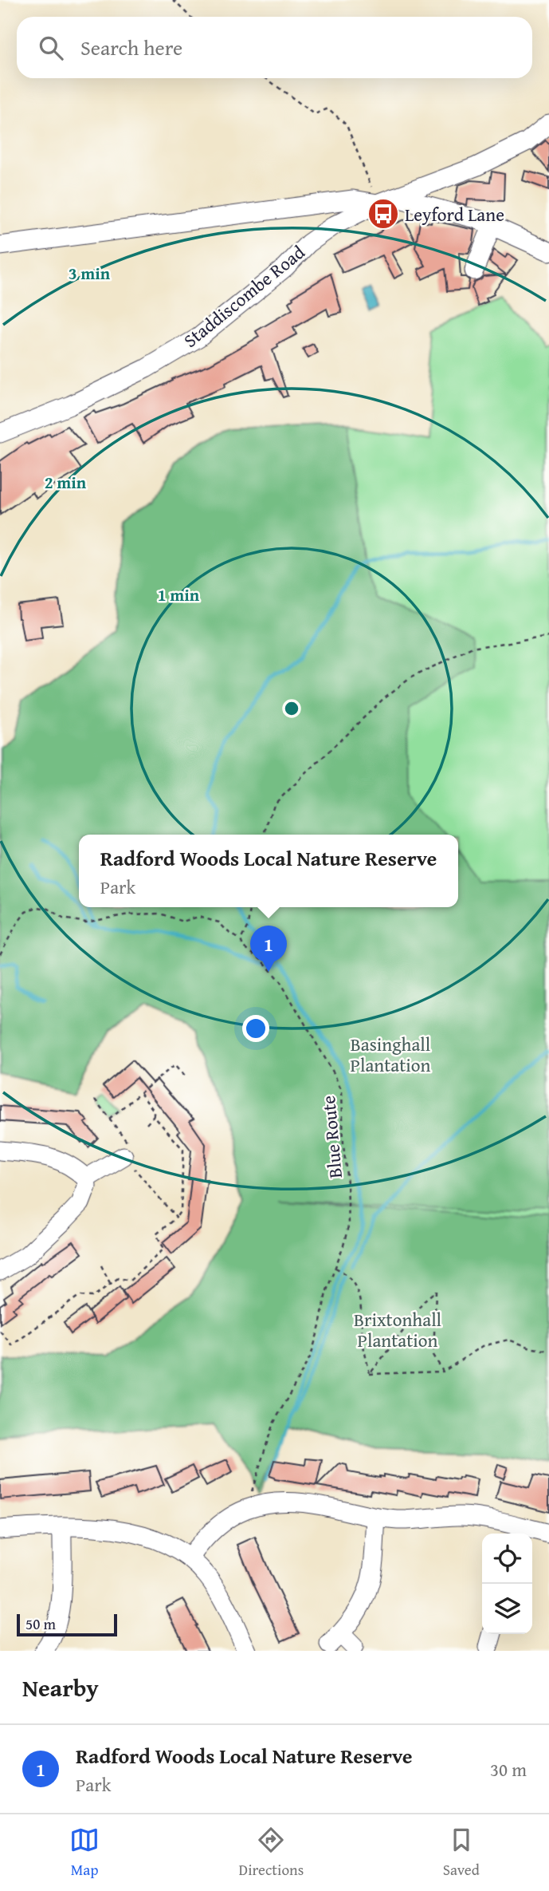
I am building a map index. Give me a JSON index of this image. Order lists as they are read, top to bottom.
{
  "streets": {
    "street": ["Staddiscombe Road"],
    "path": ["Blue Route"]
  },
  "parks": ["Basinghall Plantation", "Brixtonhall Plantation"],
  "places": {
    "bus stop": ["Leyford Lane"]
  },
  "scale_bar": "50 m",
  "page": {
    "search": "Search here",
    "popup": ["Radford Woods Local Nature Reserve", "Park"],
    "pins": "1",
    "scale": "50 m",
    "heading": "Nearby",
    "list": [
      {
        "mark": "1",
        "name": "Radford Woods Local Nature Reserve",
        "note": "Park",
        "value": "30 m"
      }
    ],
    "nav": ["Map", "Directions", "Saved"]
  },
  "rings": ["3 min", "2 min", "1 min"]
}
